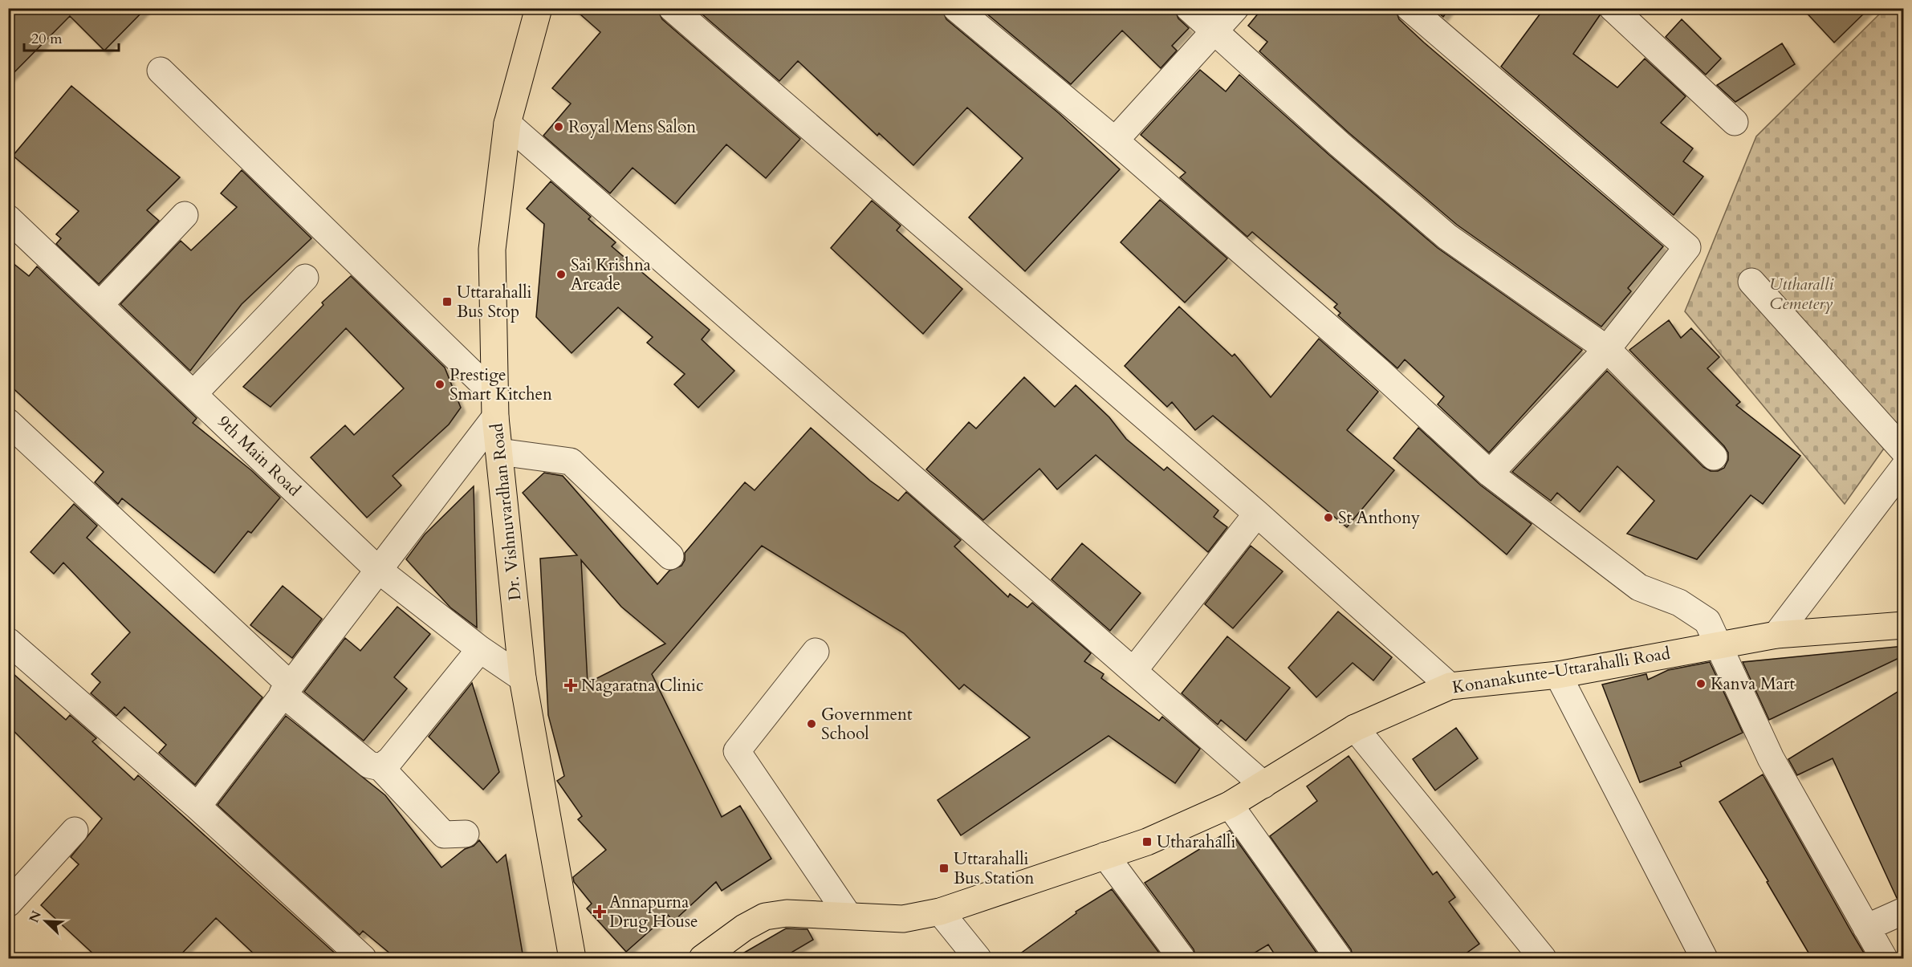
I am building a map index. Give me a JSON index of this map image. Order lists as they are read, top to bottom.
{
  "streets": {
    "main road": ["Dr. Vishnuvardhan Road", "Konanakunte-Uttarahalli Road"],
    "street": ["9th Main Road"]
  },
  "crossings": [
    ["9th Main Road", "Dr. Vishnuvardhan Road"]
  ],
  "parks": ["Uttharalli Cemetery"],
  "places": {
    "other": [
      "Royal Mens Salon",
      "Sai Krishna Arcade",
      "Prestige Smart Kitchen",
      "St Anthony",
      "Kanva Mart",
      "Government School"
    ],
    "transit": ["Uttarahalli Bus Stop", "Utharahalli", "Uttarahalli Bus Station"],
    "health": ["Nagaratna Clinic", "Annapurna Drug House"]
  },
  "scale_bar": "20 m",
  "north": "top left"
}
